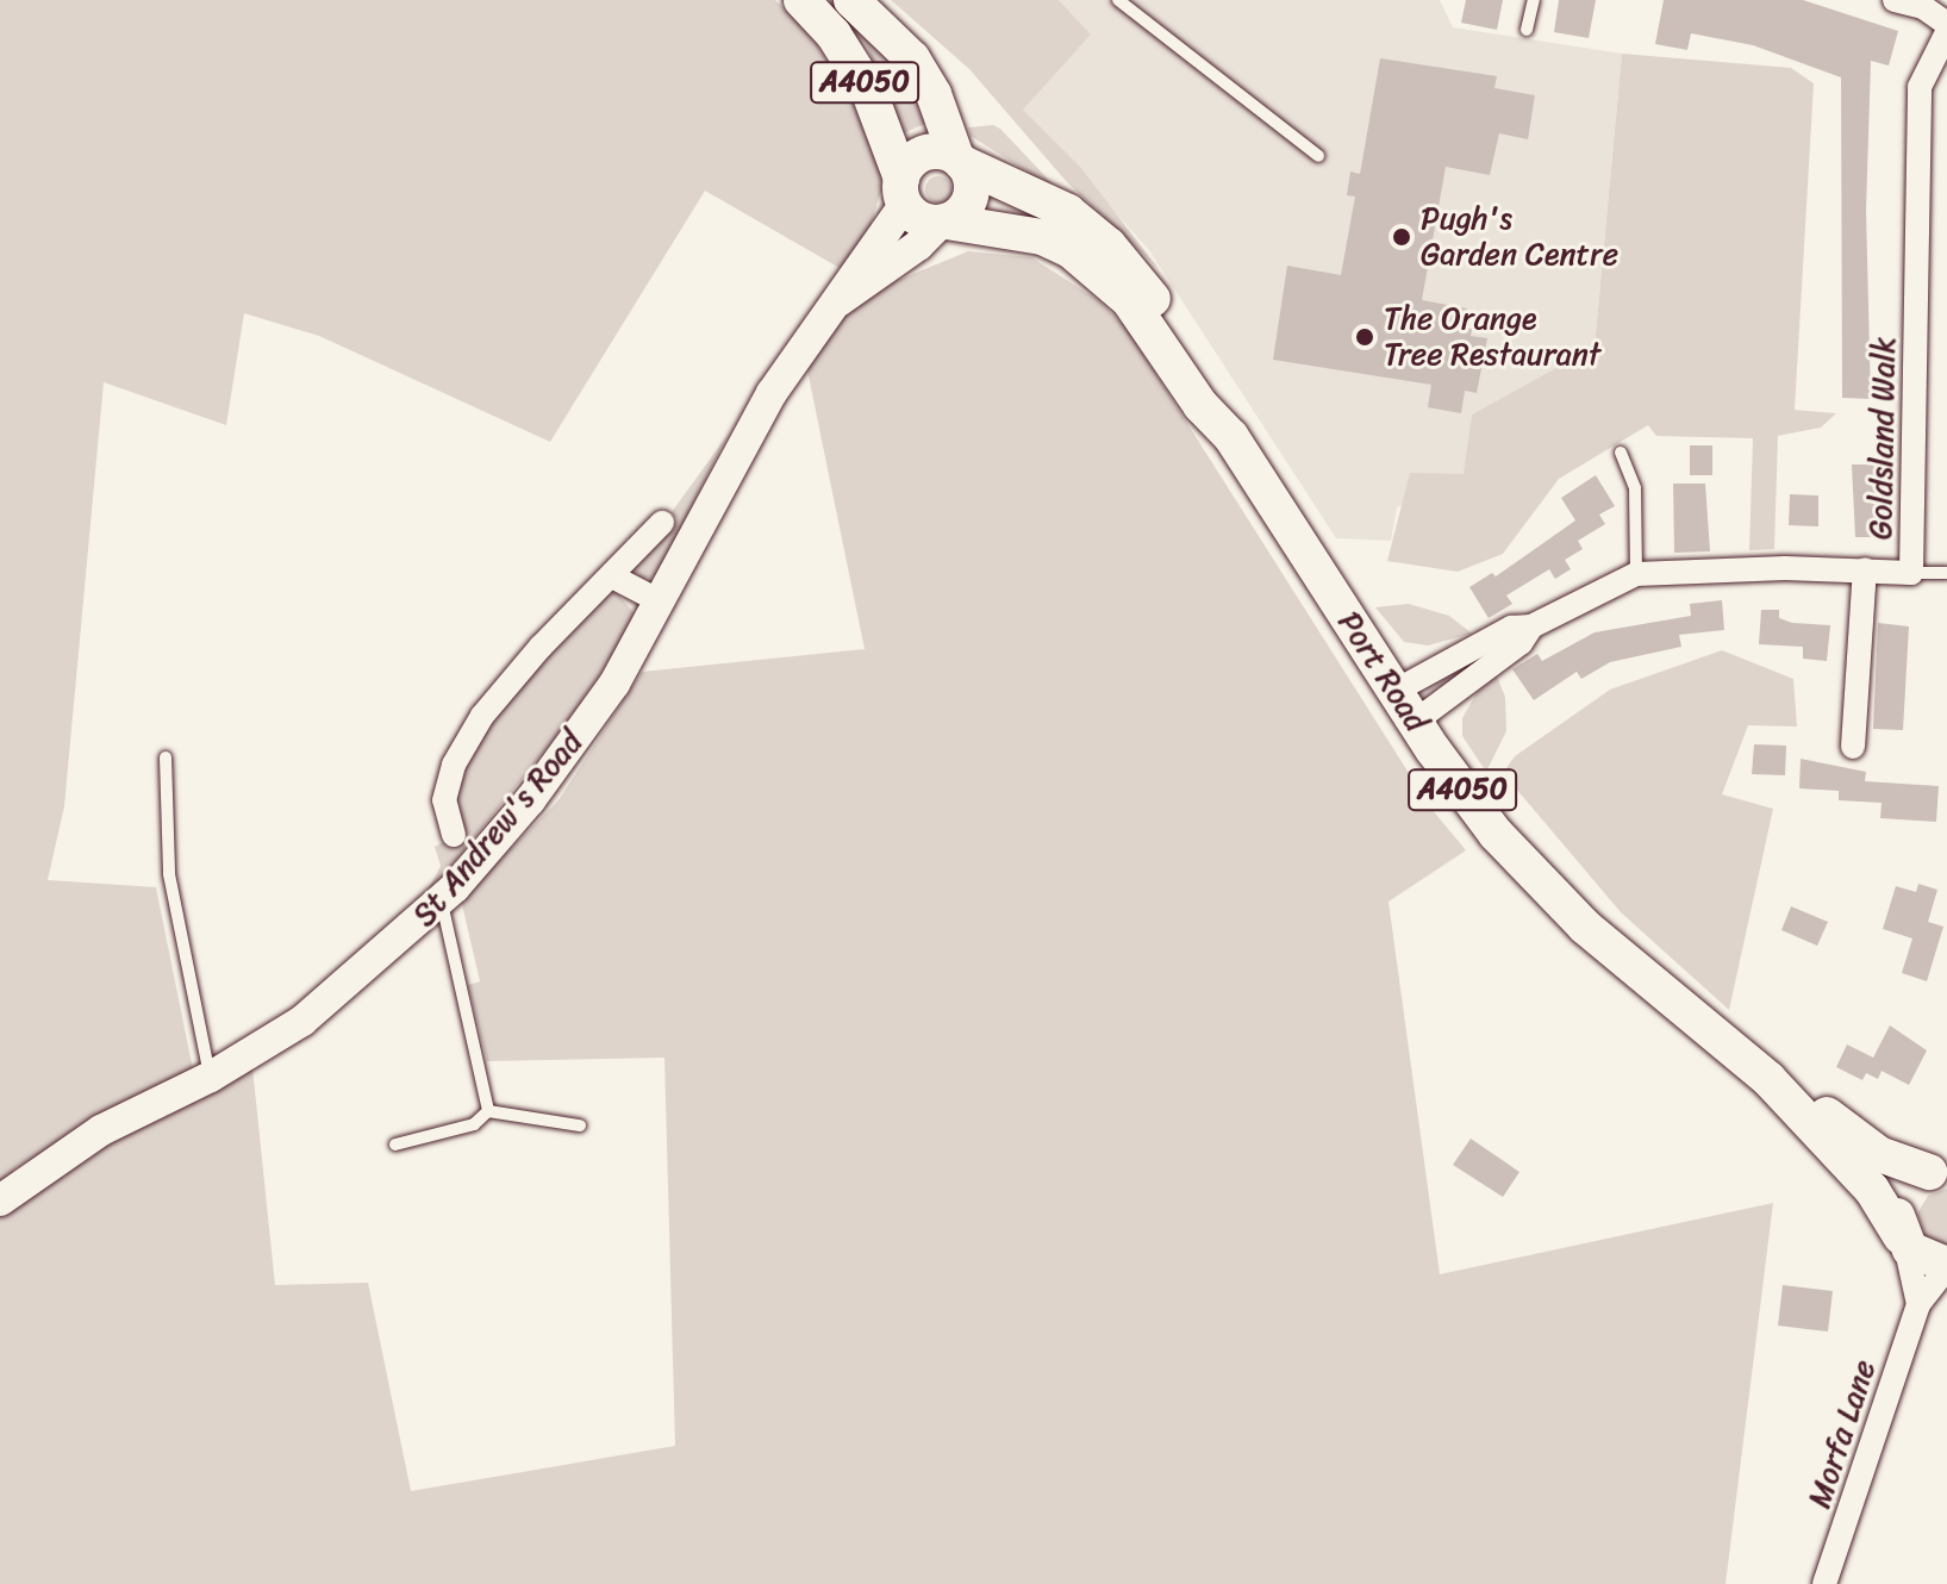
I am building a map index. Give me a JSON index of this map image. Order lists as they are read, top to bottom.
{
  "streets": {
    "main road": ["A4050", "Port Road"],
    "street": ["Goldsland Walk", "St Andrew's Road", "Morfa Lane"]
  },
  "crossings": [
    ["A4050", "Port Road"],
    ["A4050", "St Andrew's Road"],
    ["Goldsland Walk", "Port Road"],
    ["Port Road", "St Andrew's Road"]
  ],
  "places": ["Pugh's Garden Centre", "The Orange Tree Restaurant"]
}
